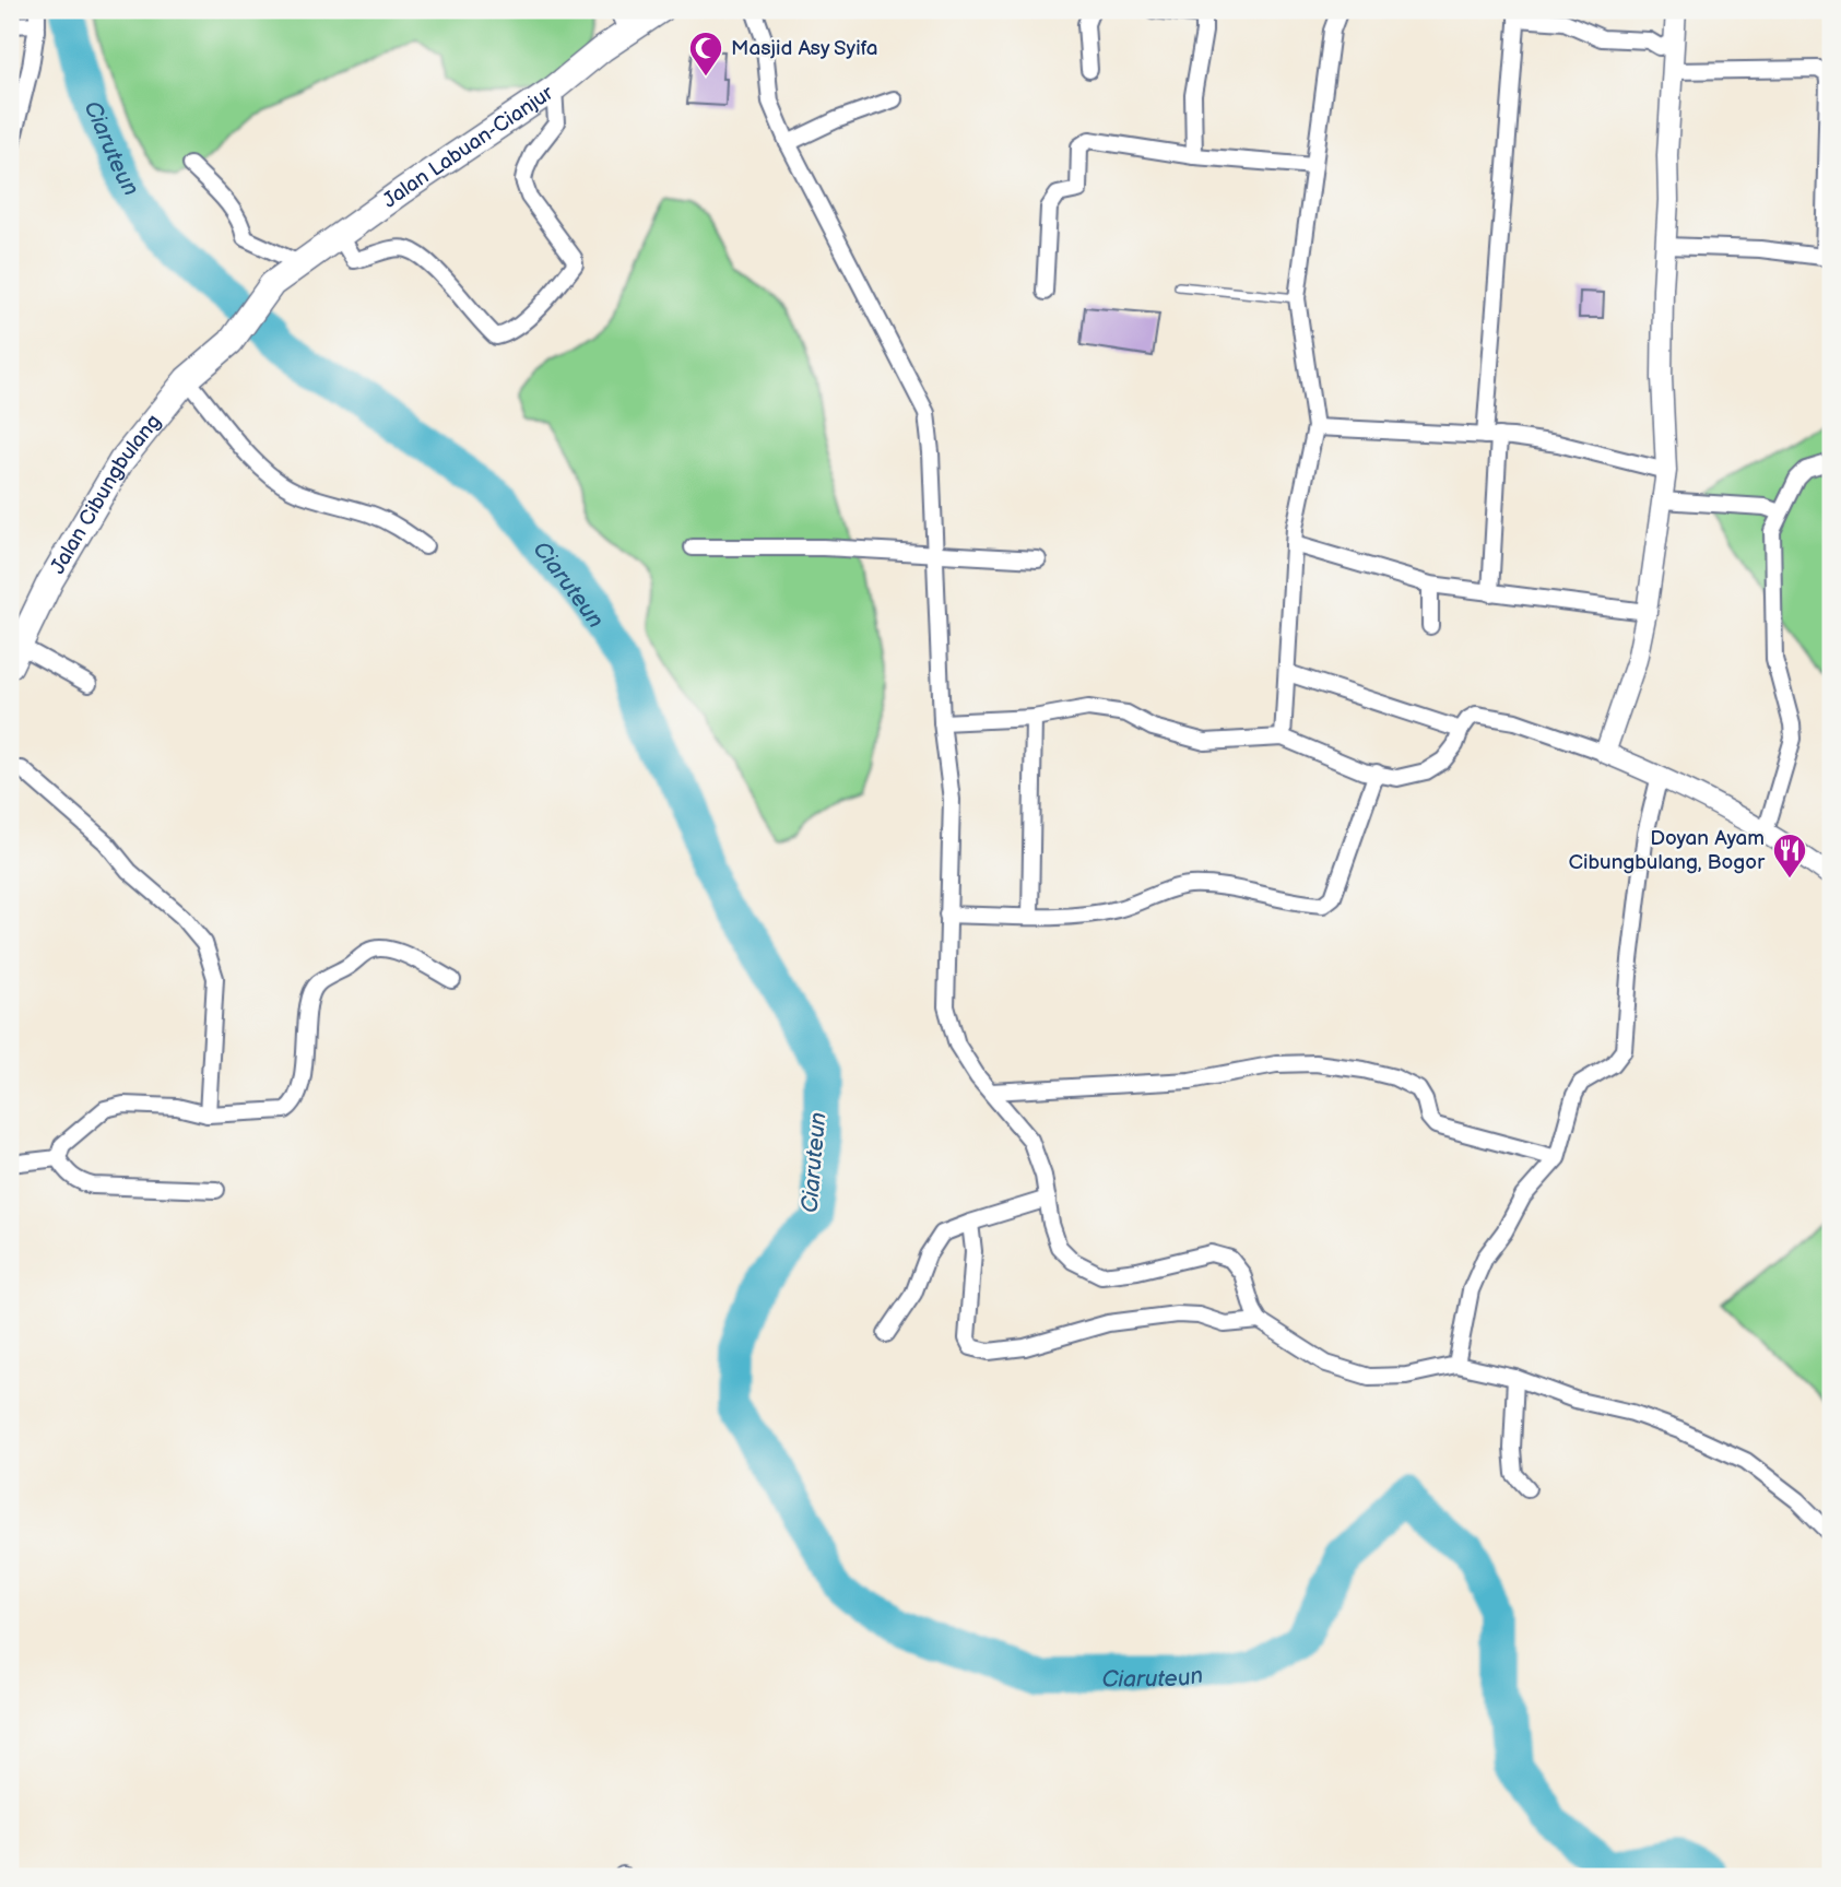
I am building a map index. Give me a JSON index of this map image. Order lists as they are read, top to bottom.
{
  "streets": {
    "highway": ["Jalan Labuan-Cianjur", "Jalan Cibungbulang"]
  },
  "crossings": [
    ["Jalan Labuan-Cianjur", "Jalan Cibungbulang"]
  ],
  "water": ["Ciaruteun"],
  "places": {
    "mosque": ["Masjid Asy Syifa"],
    "restaurant": ["Doyan Ayam Cibungbulang, Bogor"]
  }
}
